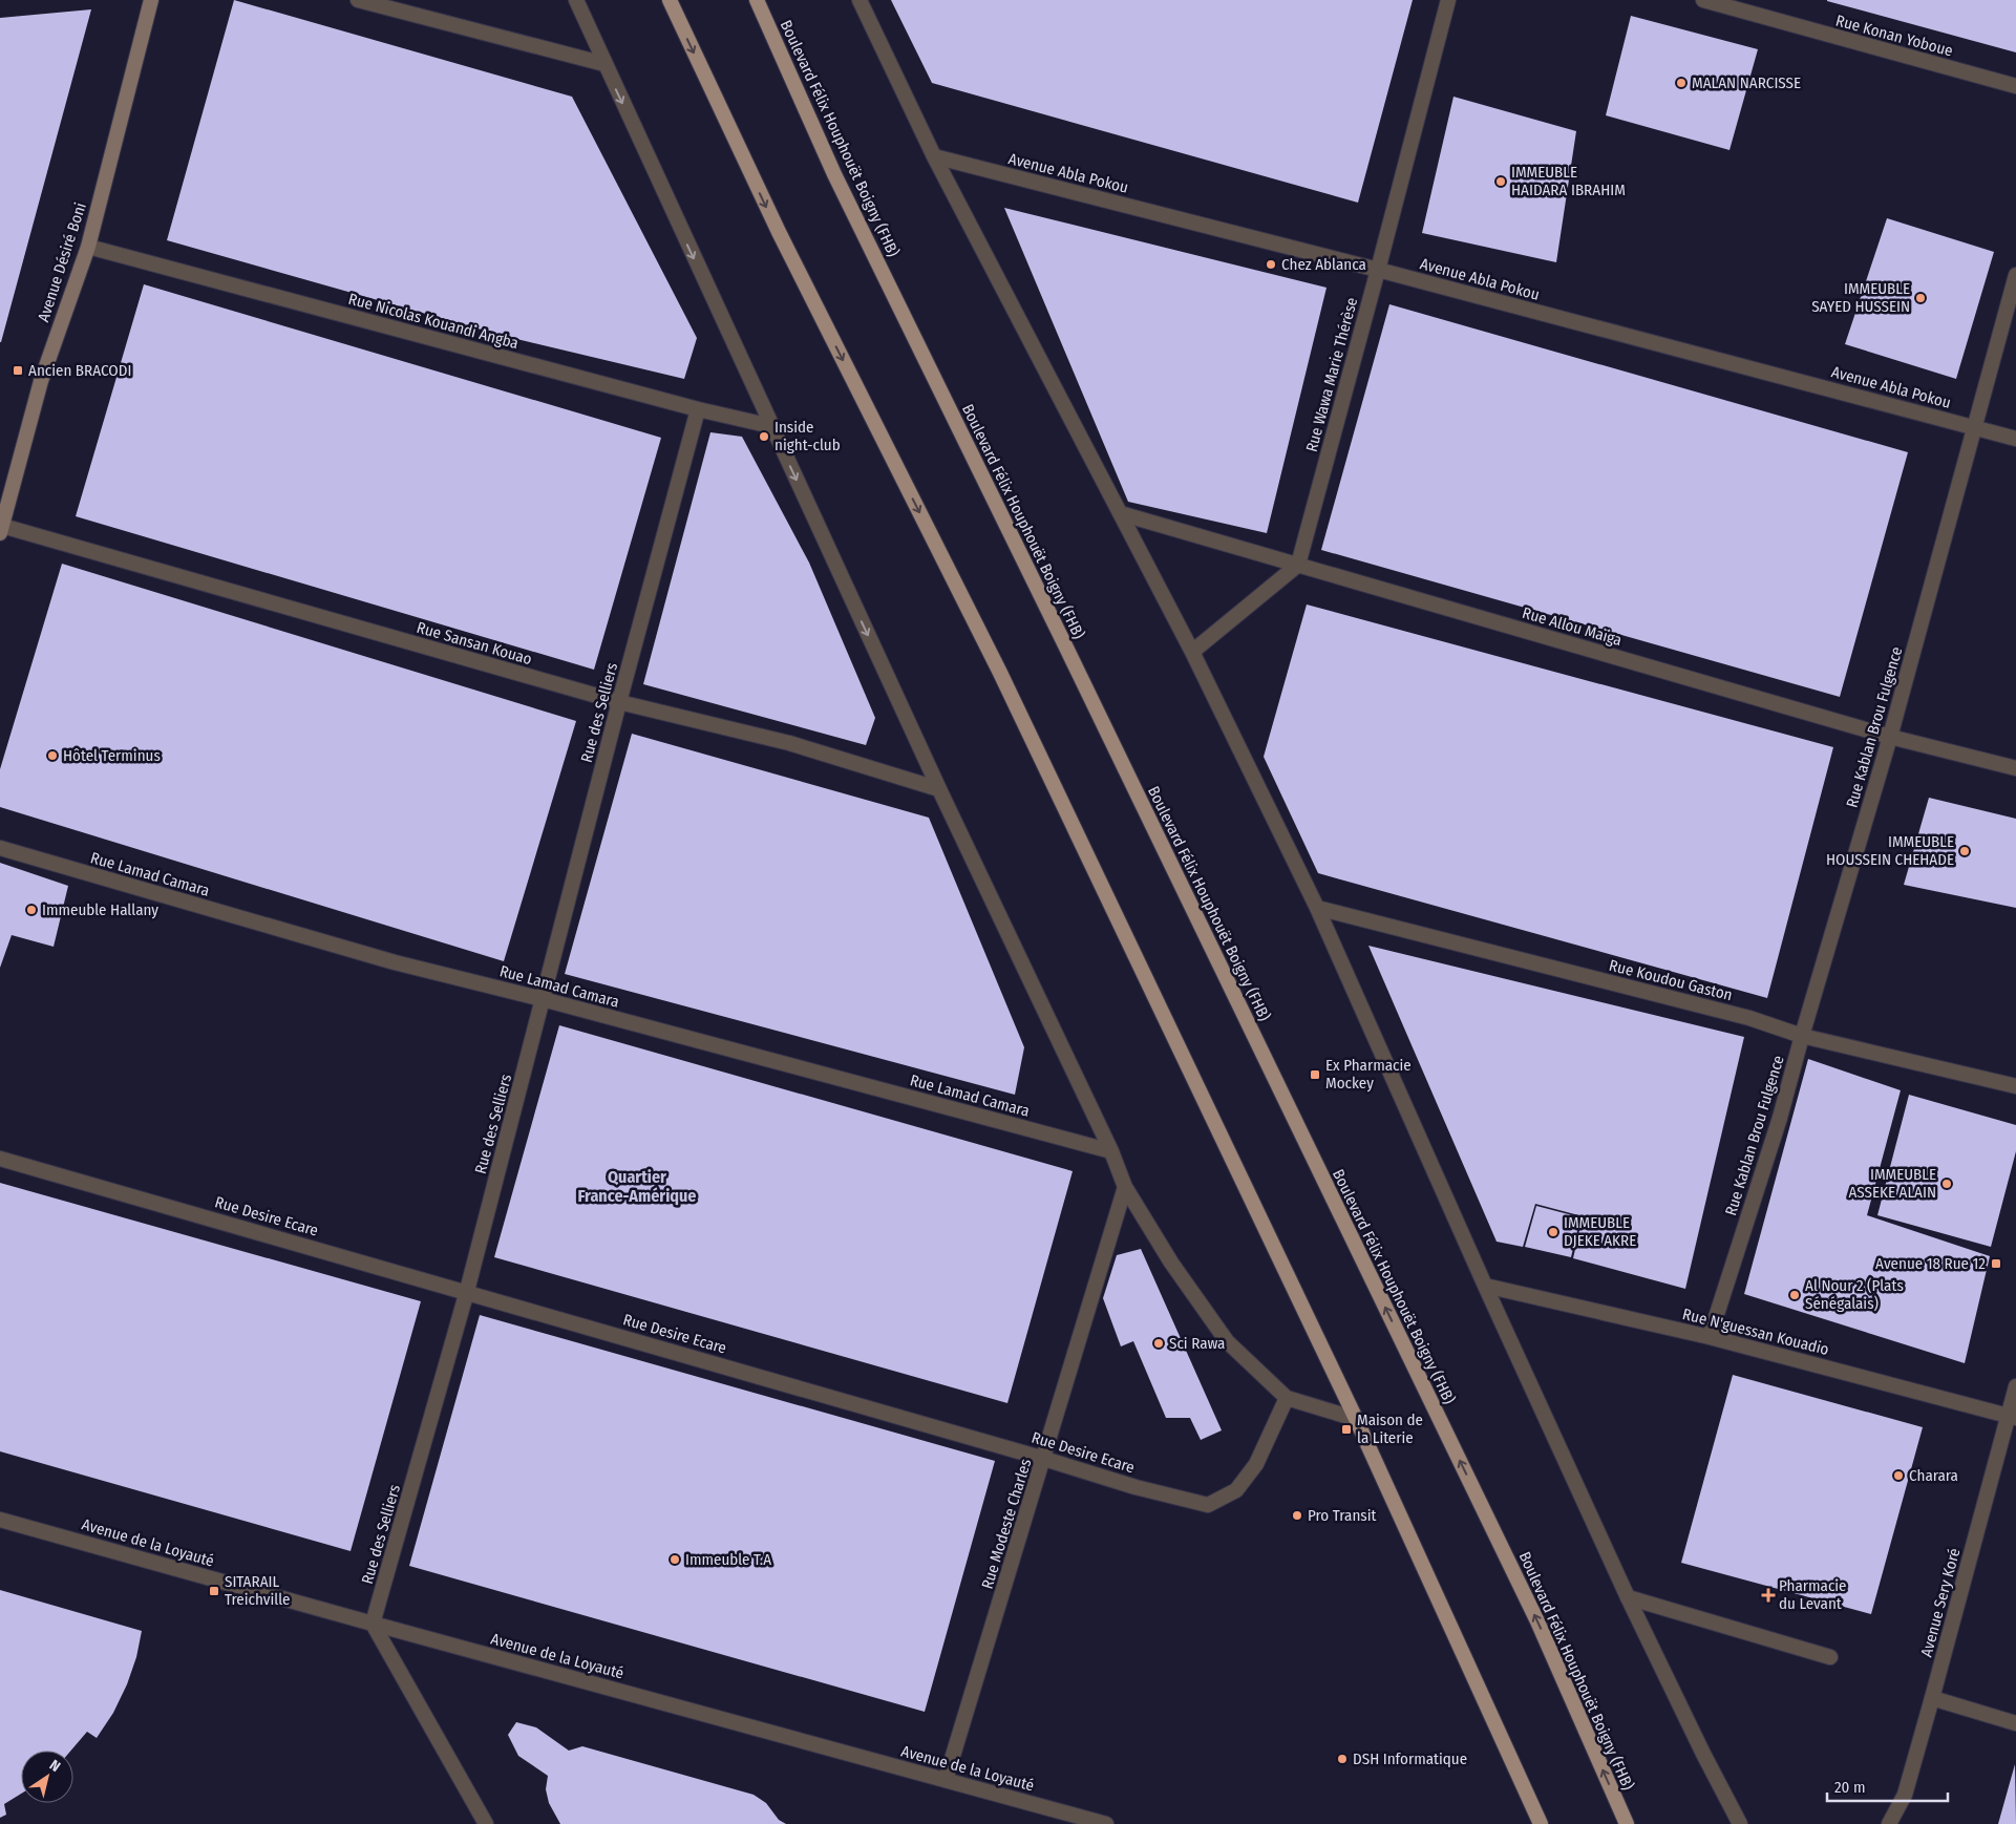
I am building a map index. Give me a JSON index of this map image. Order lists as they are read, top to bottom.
{
  "streets": {
    "main road": ["Boulevard Félix Houphouët Boigny (FHB)", "Avenue Désiré Boni"],
    "street": [
      "Rue Konan Yoboue",
      "Avenue Abla Pokou",
      "Rue Nicolas Kouandi Angba",
      "Rue Wawa Marie Thérèse",
      "Rue Allou Maïga",
      "Rue Sansan Kouao",
      "Rue des Selliers",
      "Rue Kablan Brou Fulgence",
      "Rue Lamad Camara",
      "Rue Koudou Gaston",
      "Rue Desire Ecare",
      "Rue N'guessan Kouadio",
      "Rue Modeste Charles",
      "Avenue de la Loyauté",
      "Avenue Sery Koré"
    ]
  },
  "crossings": [
    ["Avenue Abla Pokou", "Rue Wawa Marie Thérèse"],
    ["Avenue Abla Pokou", "Rue Kablan Brou Fulgence"],
    ["Avenue Désiré Boni", "Rue Nicolas Kouandi Angba"],
    ["Avenue Désiré Boni", "Rue Sansan Kouao"],
    ["Rue Nicolas Kouandi Angba", "Rue des Selliers"],
    ["Rue Wawa Marie Thérèse", "Rue Allou Maïga"],
    ["Rue Allou Maïga", "Rue Kablan Brou Fulgence"],
    ["Rue Sansan Kouao", "Rue des Selliers"],
    ["Rue des Selliers", "Rue Lamad Camara"],
    ["Rue des Selliers", "Rue Desire Ecare"],
    ["Rue des Selliers", "Avenue de la Loyauté"],
    ["Rue Kablan Brou Fulgence", "Rue Koudou Gaston"],
    ["Rue Kablan Brou Fulgence", "Rue N'guessan Kouadio"],
    ["Rue Desire Ecare", "Rue Modeste Charles"],
    ["Rue N'guessan Kouadio", "Avenue Sery Koré"],
    ["Rue Modeste Charles", "Avenue de la Loyauté"]
  ],
  "districts": ["Quartier France-Amérique"],
  "places": {
    "other": [
      "MALAN NARCISSE",
      "IMMEUBLE HAIDARA IBRAHIM",
      "Chez Ablanca",
      "IMMEUBLE SAYED HUSSEIN",
      "Inside night-club",
      "Hôtel Terminus",
      "IMMEUBLE HOUSSEIN CHEHADE",
      "Immeuble Hallany",
      "IMMEUBLE ASSEKE ALAIN",
      "IMMEUBLE DJEKE AKRE",
      "Al Nour 2 (Plats Sénégalais)",
      "Sci Rawa",
      "Charara",
      "Pro Transit",
      "Immeuble T.A",
      "DSH Informatique"
    ],
    "transit": [
      "Ancien BRACODI",
      "Ex Pharmacie Mockey",
      "Avenue 18 Rue 12",
      "Maison de la Literie",
      "SITARAIL Treichville"
    ],
    "health": ["Pharmacie du Levant"]
  },
  "scale_bar": "20 m",
  "north": "top right"
}
